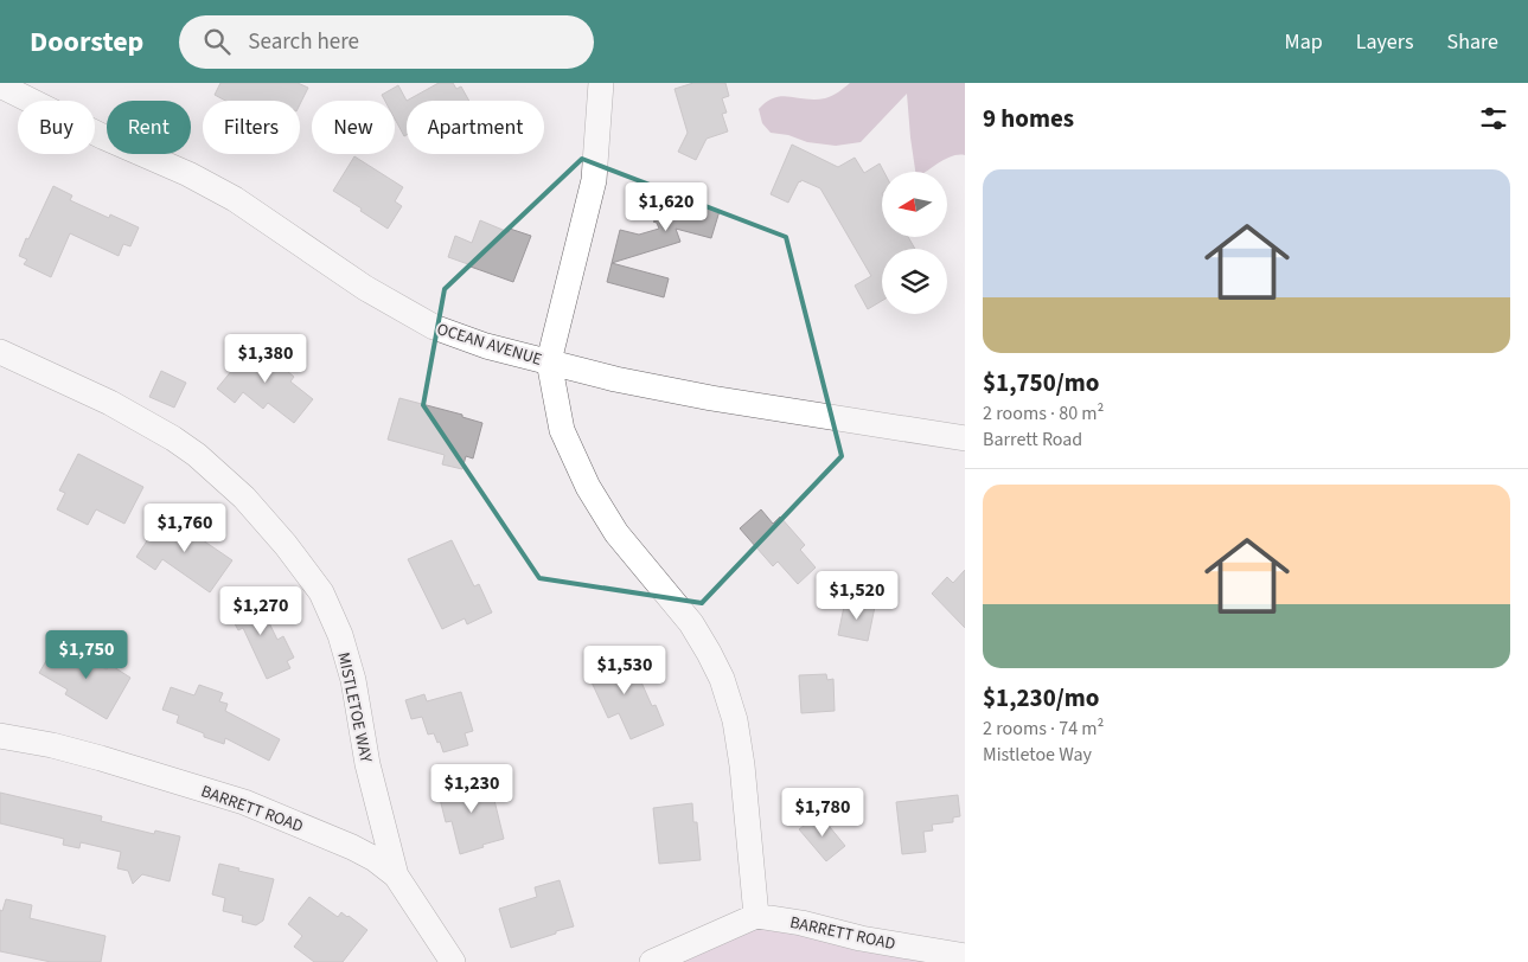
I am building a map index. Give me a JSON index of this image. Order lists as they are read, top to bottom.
{
  "streets": {
    "street": ["OCEAN AVENUE", "MISTLETOE WAY", "BARRETT ROAD"]
  },
  "crossings": [
    ["MISTLETOE WAY", "BARRETT ROAD"]
  ],
  "north": "left",
  "page": {
    "header": "Doorstep",
    "search": "Search here",
    "nav": ["Map", "Layers", "Share"],
    "heading": "9 homes",
    "chip": [
      "Buy",
      "Rent",
      "Filters",
      "New",
      "Apartment"
    ],
    "list": [
      {
        "name": "$1,750/mo",
        "note": "2 rooms · 80 m² · Barrett Road"
      },
      {
        "name": "$1,230/mo",
        "note": "2 rooms · 74 m² · Mistletoe Way"
      }
    ],
    "price": [
      "$1,620",
      "$1,380",
      "$1,760",
      "$1,520",
      "$1,270",
      "$1,750",
      "$1,530",
      "$1,230",
      "$1,780"
    ]
  }
}
